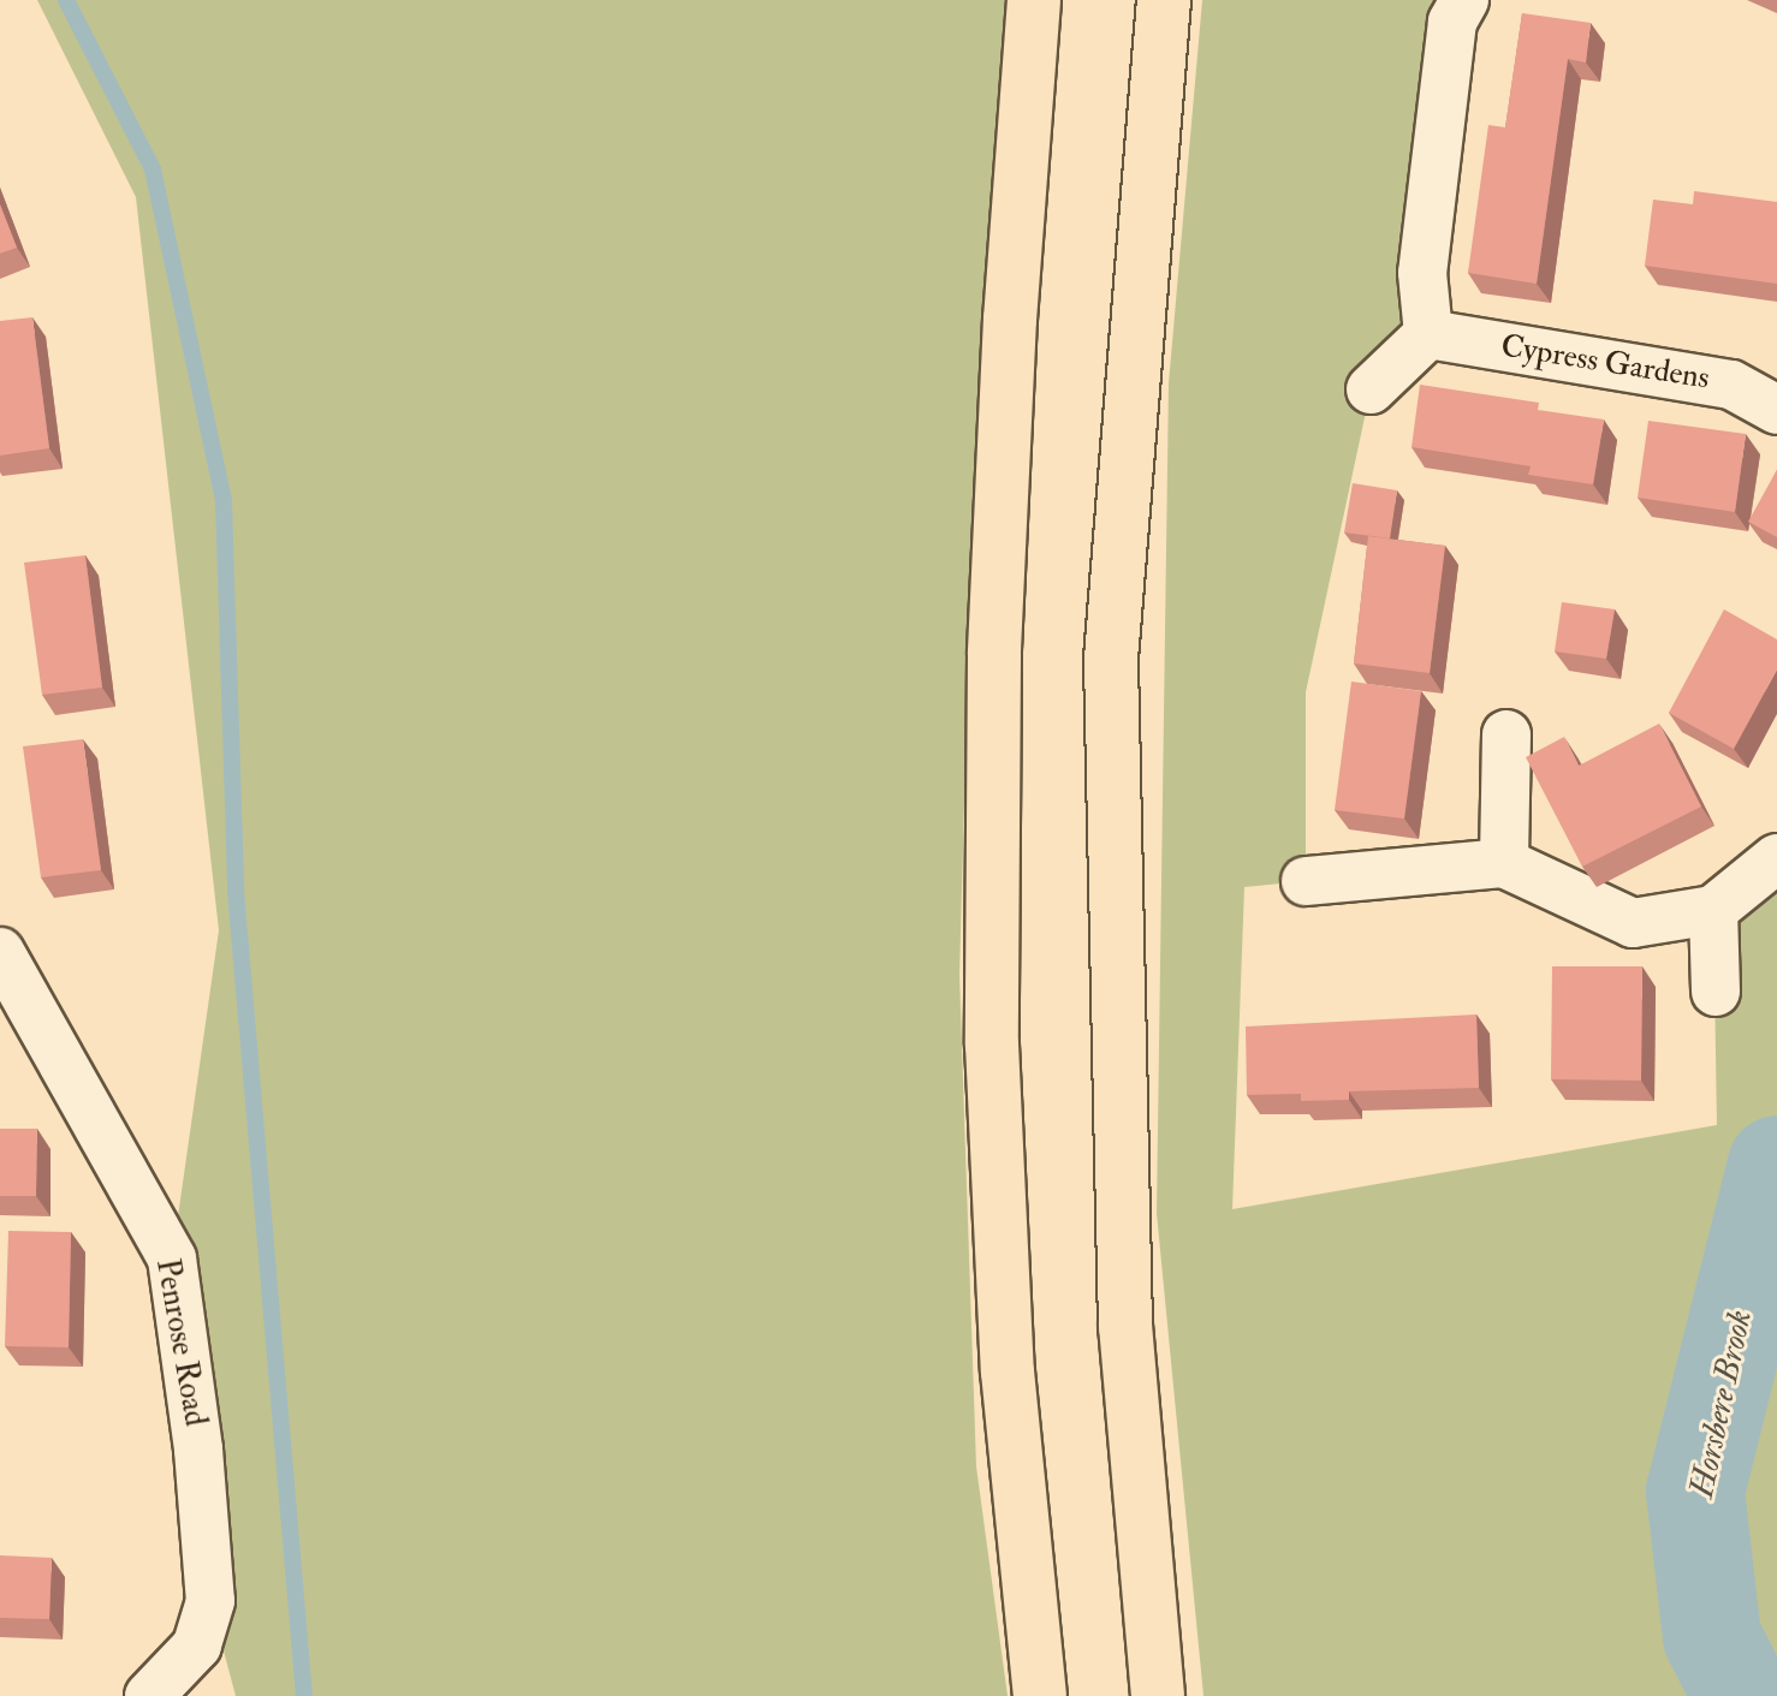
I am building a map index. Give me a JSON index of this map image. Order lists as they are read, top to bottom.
{
  "streets": {
    "street": ["Cypress Gardens", "Penrose Road"]
  },
  "water": ["Horsbere Brook"]
}
